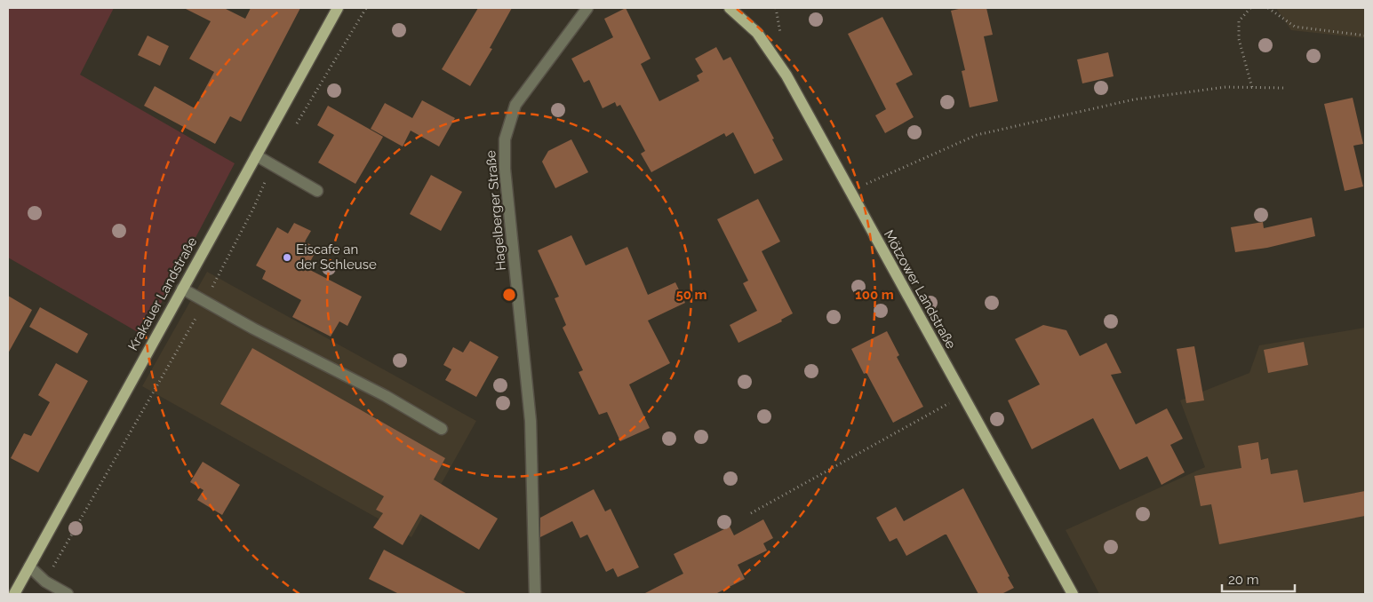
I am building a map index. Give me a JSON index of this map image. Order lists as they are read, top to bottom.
{
  "streets": {
    "main road": ["Mötzower Landstraße", "Krakauer Landstraße"],
    "street": ["Hagelberger Straße"]
  },
  "places": ["Eiscafe an der Schleuse"],
  "scale_bar": "20 m",
  "rings": ["50 m", "100 m"]
}
